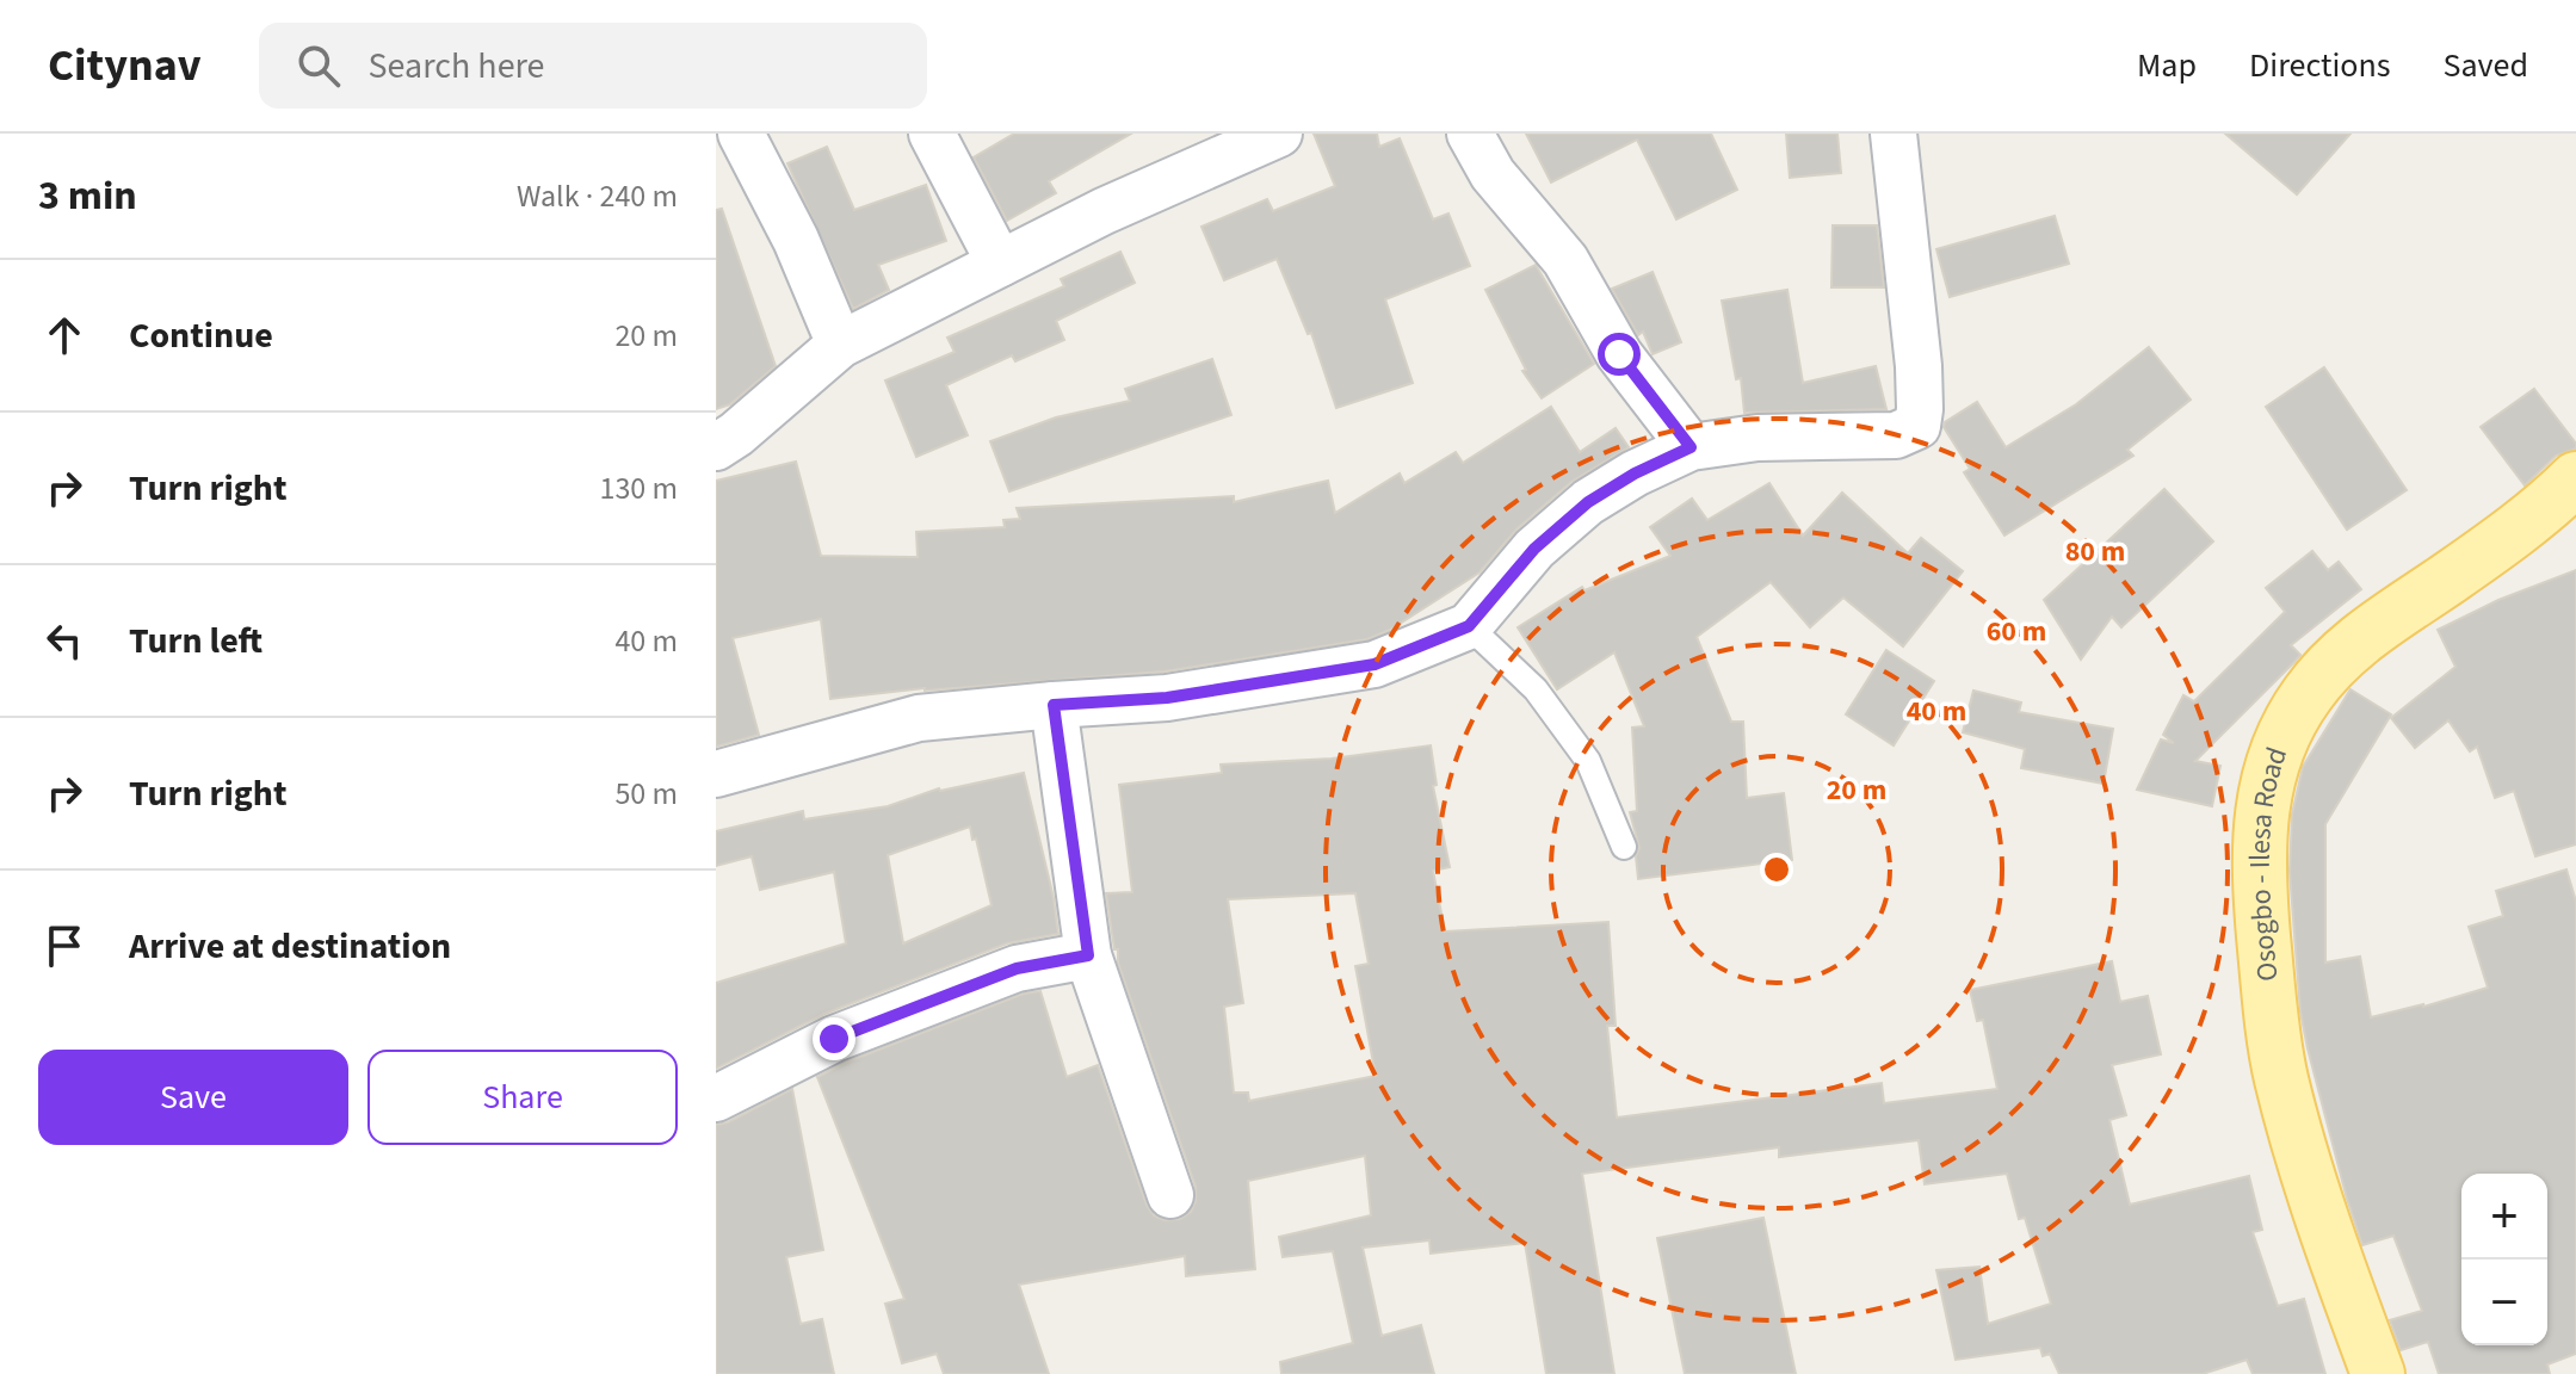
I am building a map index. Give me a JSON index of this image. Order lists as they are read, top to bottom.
{
  "streets": {
    "main road": ["Osogbo - Ilesa Road"]
  },
  "page": {
    "header": "Citynav",
    "search": "Search here",
    "nav": ["Map", "Directions", "Saved"],
    "heading": ["3 min", "Walk · 240 m"],
    "list": [
      ["Continue", "20 m"],
      ["Turn right", "130 m"],
      ["Turn left", "40 m"],
      ["Turn right", "50 m"],
      "Arrive at destination"
    ],
    "buttons": ["Save", "Share"],
    "map_buttons": ["+", "−"]
  },
  "rings": [
    "80 m",
    "60 m",
    "40 m",
    "20 m"
  ]
}
